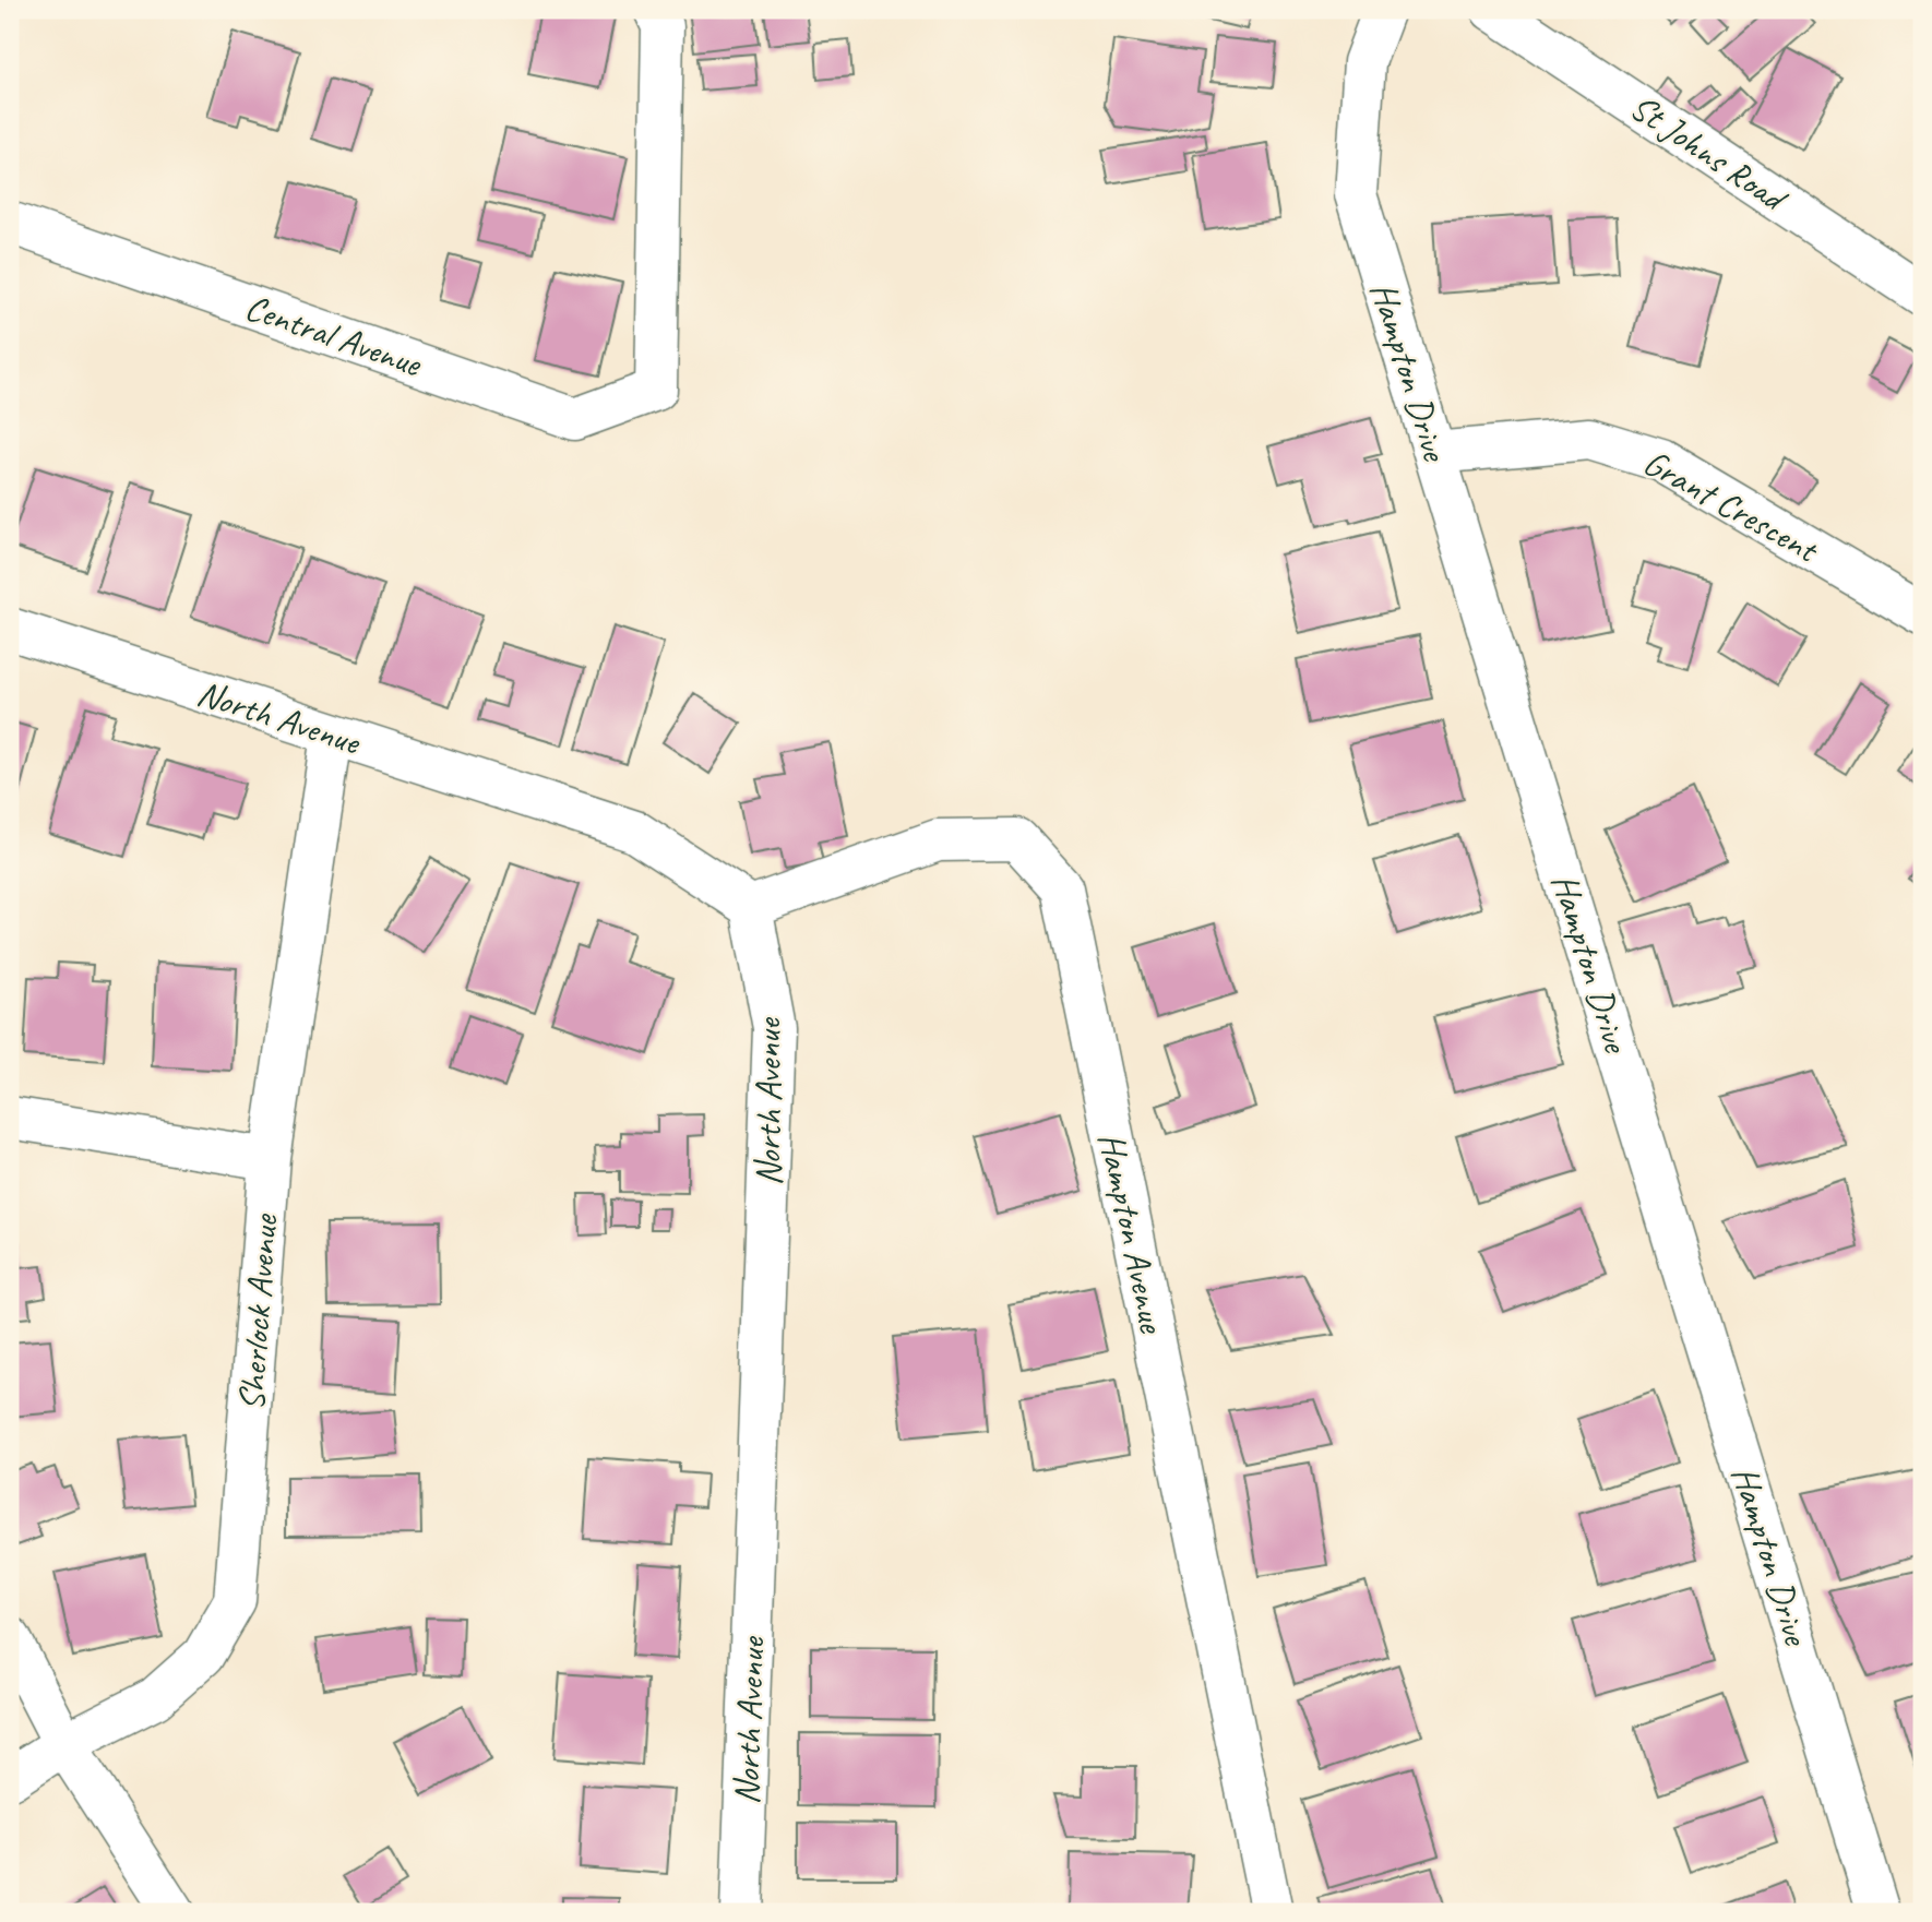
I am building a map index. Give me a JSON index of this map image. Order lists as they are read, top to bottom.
{
  "streets": {
    "street": [
      "St Johns Road",
      "Central Avenue",
      "Hampton Drive",
      "Grant Crescent",
      "North Avenue",
      "Hampton Avenue",
      "Sherlock Avenue"
    ]
  },
  "crossings": [
    ["Hampton Drive", "Grant Crescent"],
    ["North Avenue", "Hampton Avenue"],
    ["North Avenue", "Sherlock Avenue"]
  ]
}
